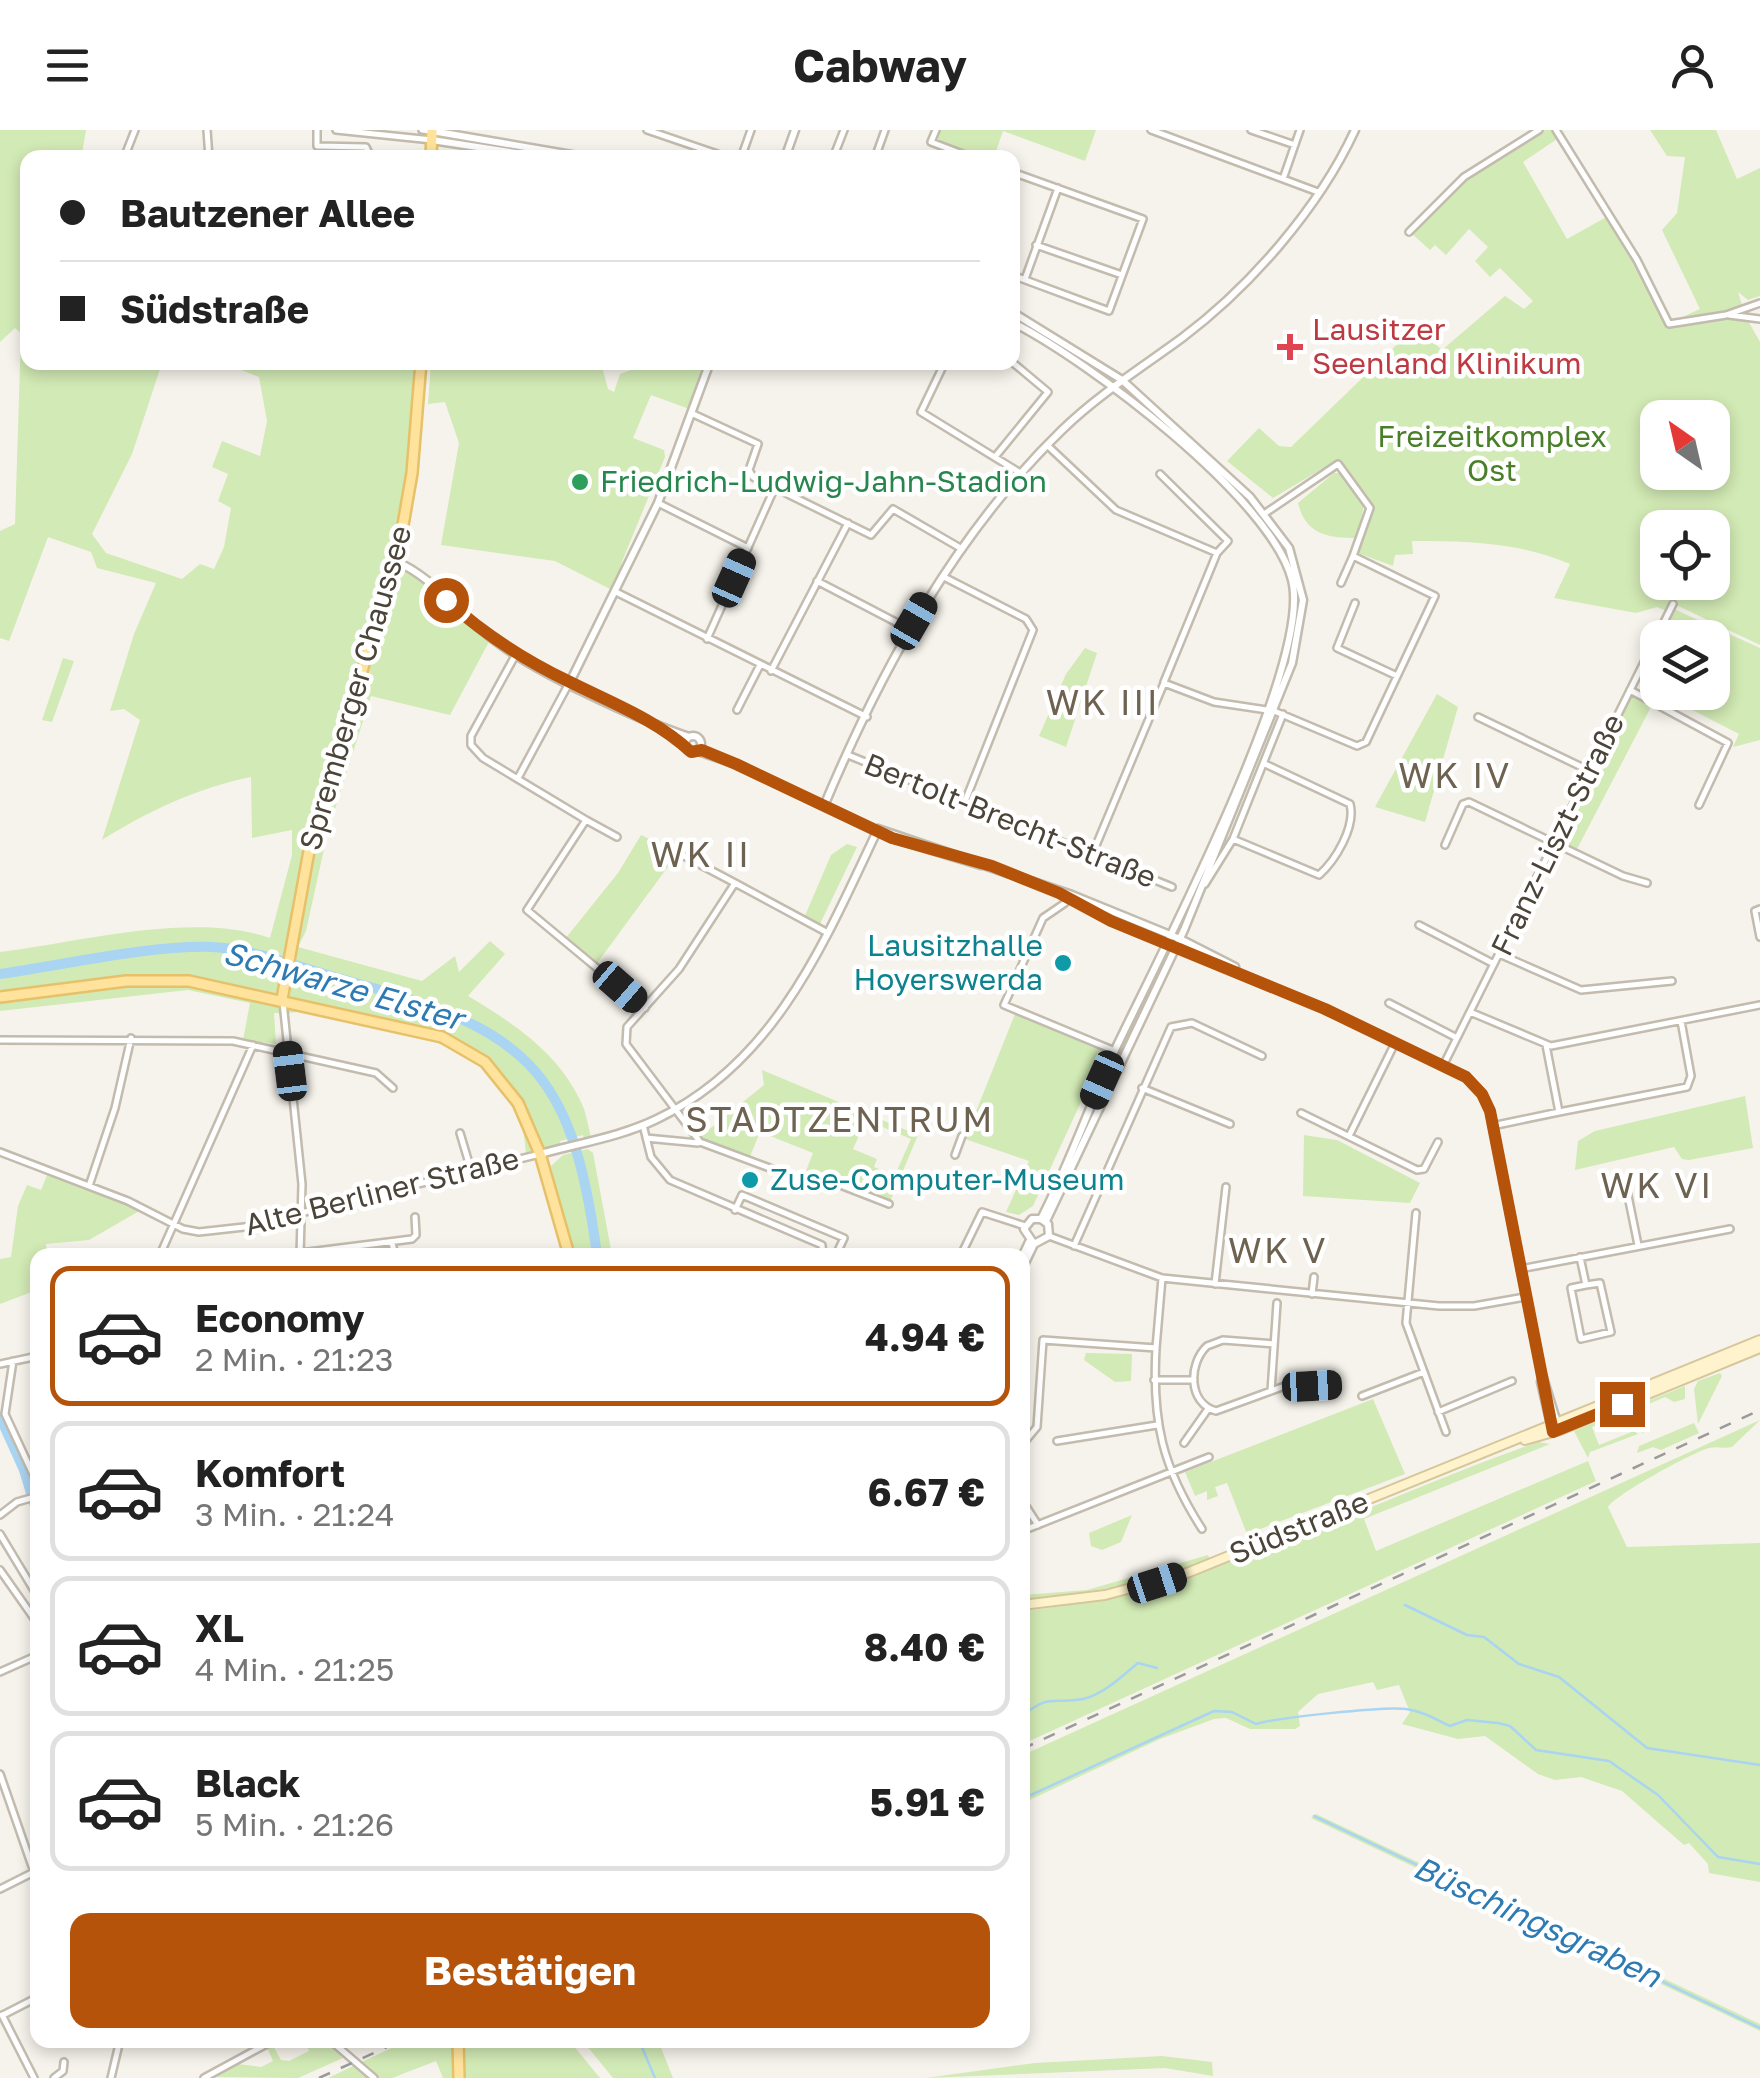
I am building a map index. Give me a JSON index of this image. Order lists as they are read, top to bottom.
{
  "streets": {
    "main road": ["Spremberger Chaussee", "Südstraße"],
    "street": ["Bertolt-Brecht-Straße", "Franz-Liszt-Straße", "Alte Berliner Straße"]
  },
  "districts": [
    "WK III",
    "WK IV",
    "WK II",
    "STADTZENTRUM",
    "WK VI",
    "WK V"
  ],
  "water": ["Schwarze Elster", "Büschingsgraben"],
  "parks": ["Freizeitkomplex Ost"],
  "places": {
    "health": ["Lausitzer Seenland Klinikum"],
    "other": ["Friedrich-Ludwig-Jahn-Stadion", "Lausitzhalle Hoyerswerda", "Zuse-Computer-Museum"]
  },
  "north": "top left",
  "page": {
    "header": "Cabway",
    "banner": ["Bautzener Allee", "Südstraße"],
    "list": [
      {
        "name": "Economy",
        "note": "2 Min. · 21:23",
        "value": "4.94 €"
      },
      {
        "name": "Komfort",
        "note": "3 Min. · 21:24",
        "value": "6.67 €"
      },
      {
        "name": "XL",
        "note": "4 Min. · 21:25",
        "value": "8.40 €"
      },
      {
        "name": "Black",
        "note": "5 Min. · 21:26",
        "value": "5.91 €"
      }
    ],
    "buttons": "Bestätigen"
  }
}
